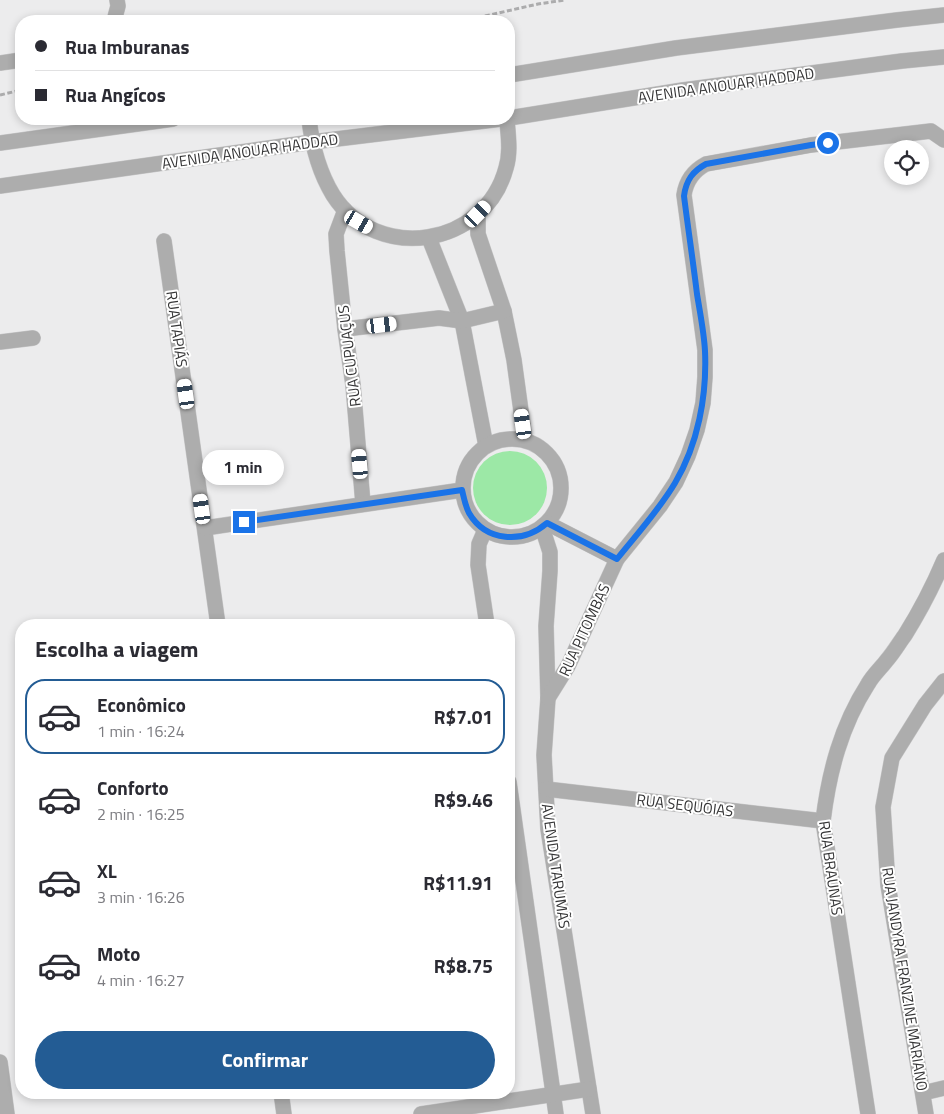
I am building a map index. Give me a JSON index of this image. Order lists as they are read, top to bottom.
{
  "streets": {
    "street": [
      "AVENIDA ANOUAR HADDAD",
      "RUA TAPIÁS",
      "RUA CUPUAÇUS",
      "RUA PITOMBAS",
      "RUA SEQUÓIAS",
      "AVENIDA TARUMÃS",
      "RUA BRAÚNAS",
      "RUA JANDYRA FRANZINE MARIANO"
    ]
  },
  "crossings": [
    ["RUA PITOMBAS", "AVENIDA TARUMÃS"],
    ["RUA SEQUÓIAS", "AVENIDA TARUMÃS"],
    ["RUA SEQUÓIAS", "RUA BRAÚNAS"]
  ],
  "page": {
    "banner": ["Rua Imburanas", "Rua Angícos"],
    "bubble": "1 min",
    "heading": "Escolha a viagem",
    "list": [
      {
        "name": "Econômico",
        "note": "1 min · 16:24",
        "value": "R$7.01"
      },
      {
        "name": "Conforto",
        "note": "2 min · 16:25",
        "value": "R$9.46"
      },
      {
        "name": "XL",
        "note": "3 min · 16:26",
        "value": "R$11.91"
      },
      {
        "name": "Moto",
        "note": "4 min · 16:27",
        "value": "R$8.75"
      }
    ],
    "buttons": "Confirmar"
  }
}
